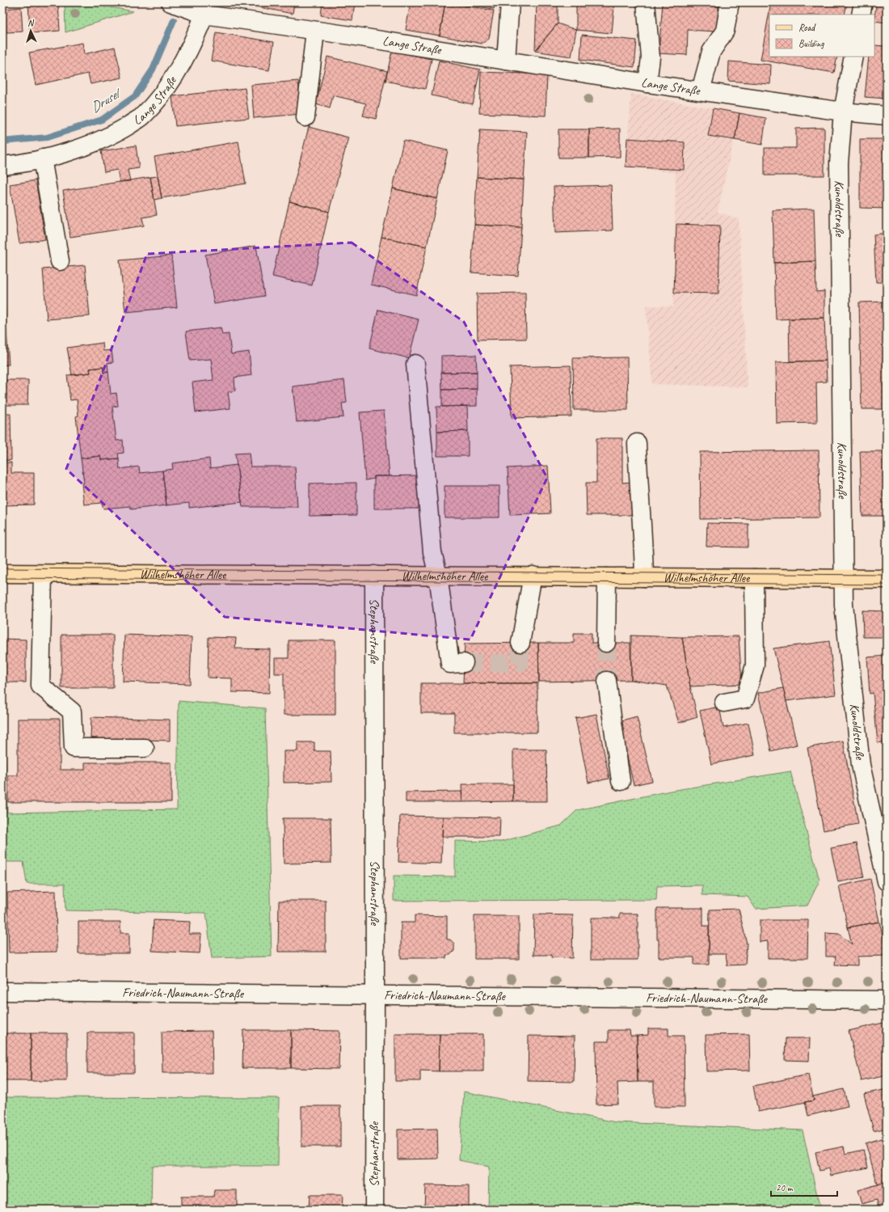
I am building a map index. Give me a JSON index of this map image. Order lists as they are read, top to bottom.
{
  "streets": {
    "main road": ["Wilhelmshöher Allee"],
    "street": [
      "Lange Straße",
      "Kunoldstraße",
      "Stephanstraße",
      "Friedrich-Naumann-Straße"
    ]
  },
  "crossings": [
    ["Lange Straße", "Kunoldstraße"],
    ["Kunoldstraße", "Wilhelmshöher Allee"],
    ["Wilhelmshöher Allee", "Stephanstraße"],
    ["Stephanstraße", "Friedrich-Naumann-Straße"]
  ],
  "water": ["Drusel"],
  "legend": ["Road", "Building"],
  "scale_bar": "20 m",
  "north": "top"
}
